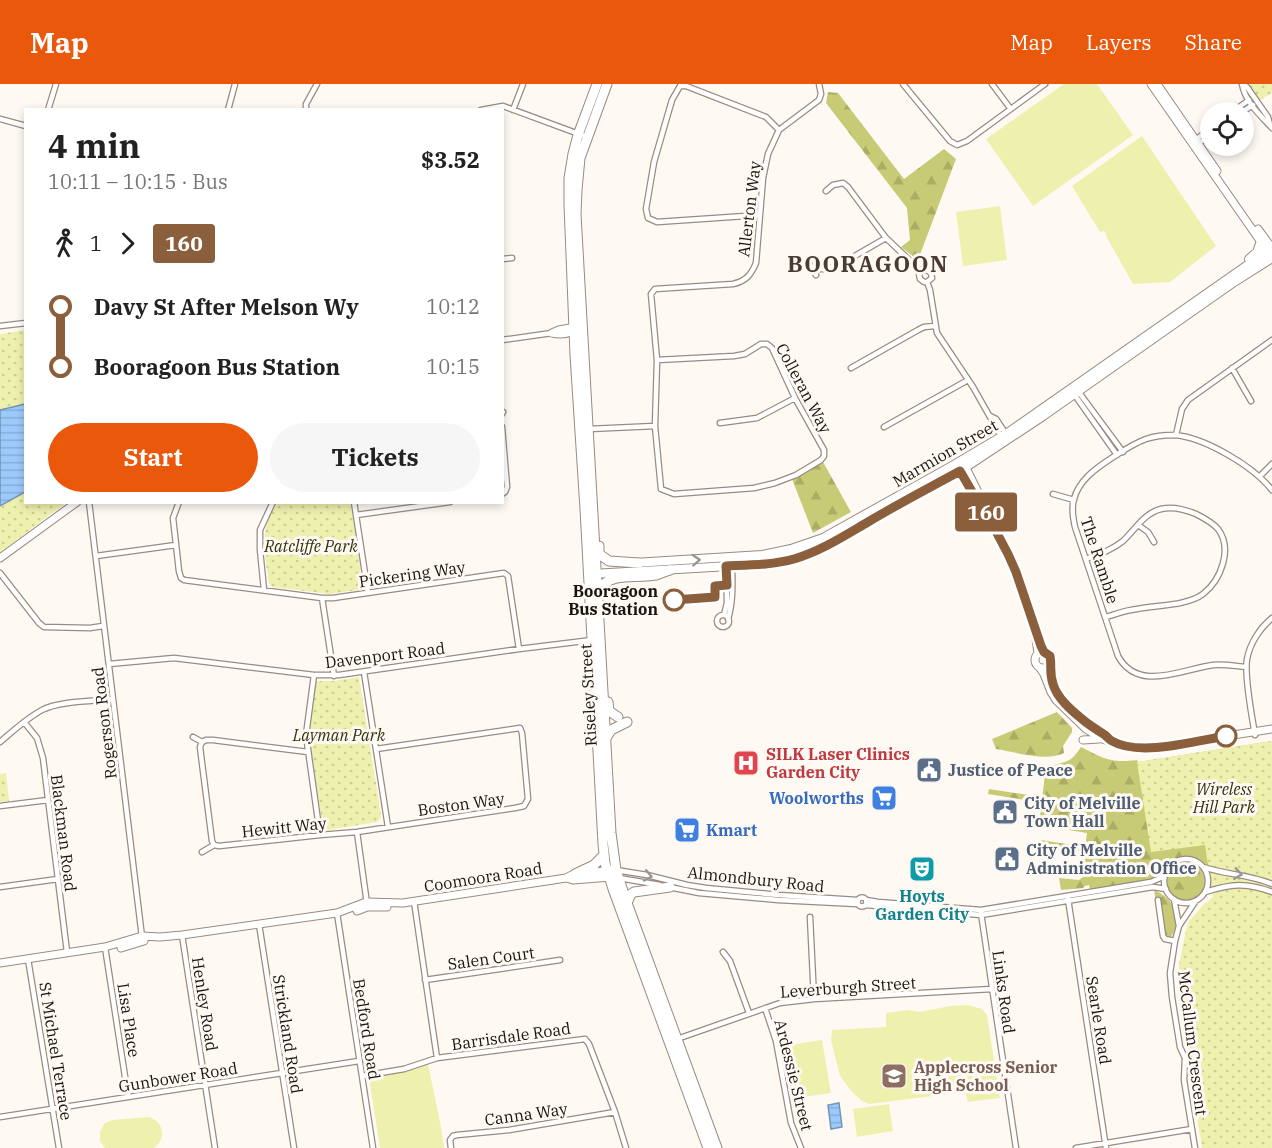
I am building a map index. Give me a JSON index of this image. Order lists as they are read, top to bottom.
{
  "streets": {
    "highway": ["Riseley Street"],
    "main road": ["Marmion Street"],
    "street": [
      "Allerton Way",
      "Colleran Way",
      "The Ramble",
      "Pickering Way",
      "Davenport Road",
      "Rogerson Road",
      "Boston Way",
      "Hewitt Way",
      "Blackman Road",
      "Coomoora Road",
      "Almondbury Road",
      "Salen Court",
      "Leverburgh Street",
      "Links Road",
      "Henley Road",
      "Lisa Place",
      "Searle Road",
      "Bedford Road",
      "Strickland Road",
      "Barrisdale Road",
      "McCallum Crescent",
      "St Michael Terrace",
      "Ardessie Street",
      "Gunbower Road",
      "Canna Way"
    ]
  },
  "crossings": [
    ["Allerton Way", "Colleran Way"],
    ["Marmion Street", "Riseley Street"],
    ["Pickering Way", "Davenport Road"],
    ["Davenport Road", "Riseley Street"],
    ["Davenport Road", "Rogerson Road"],
    ["Riseley Street", "Coomoora Road"],
    ["Riseley Street", "Almondbury Road"],
    ["Riseley Street", "Leverburgh Street"],
    ["Rogerson Road", "Coomoora Road"],
    ["Boston Way", "Hewitt Way"],
    ["Blackman Road", "Coomoora Road"],
    ["Coomoora Road", "Almondbury Road"],
    ["Coomoora Road", "Henley Road"],
    ["Coomoora Road", "Lisa Place"],
    ["Coomoora Road", "Bedford Road"],
    ["Coomoora Road", "Strickland Road"],
    ["Coomoora Road", "St Michael Terrace"],
    ["Leverburgh Street", "Links Road"],
    ["Leverburgh Street", "Ardessie Street"],
    ["Henley Road", "Gunbower Road"],
    ["Lisa Place", "Gunbower Road"],
    ["Bedford Road", "Barrisdale Road"],
    ["Bedford Road", "Gunbower Road"],
    ["Strickland Road", "Gunbower Road"],
    ["Barrisdale Road", "Canna Way"],
    ["St Michael Terrace", "Gunbower Road"]
  ],
  "districts": ["BOORAGOON"],
  "parks": ["Ratcliffe Park", "Layman Park", "Wireless Hill Park"],
  "places": {
    "other": ["Booragoon Bus Station"],
    "hospital": ["SILK Laser Clinics Garden City"],
    "public building": ["Justice of Peace", "City of Melville Town Hall", "City of Melville Administration Office"],
    "supermarket": ["Woolworths", "Kmart"],
    "theatre": ["Hoyts Garden City"],
    "school or university": ["Applecross Senior High School"]
  },
  "lines": ["bus line 160"],
  "page": {
    "header": "Map",
    "nav": ["Map", "Layers", "Share"],
    "on_map": "160",
    "heading": ["4 min", "10:11 – 10:15 · Bus", "$3.52"],
    "legs": ["1", "160"],
    "list": [
      {
        "name": "Davy St After Melson Wy",
        "value": "10:12"
      },
      {
        "name": "Booragoon Bus Station",
        "value": "10:15"
      }
    ],
    "buttons": ["Start", "Tickets"]
  }
}
